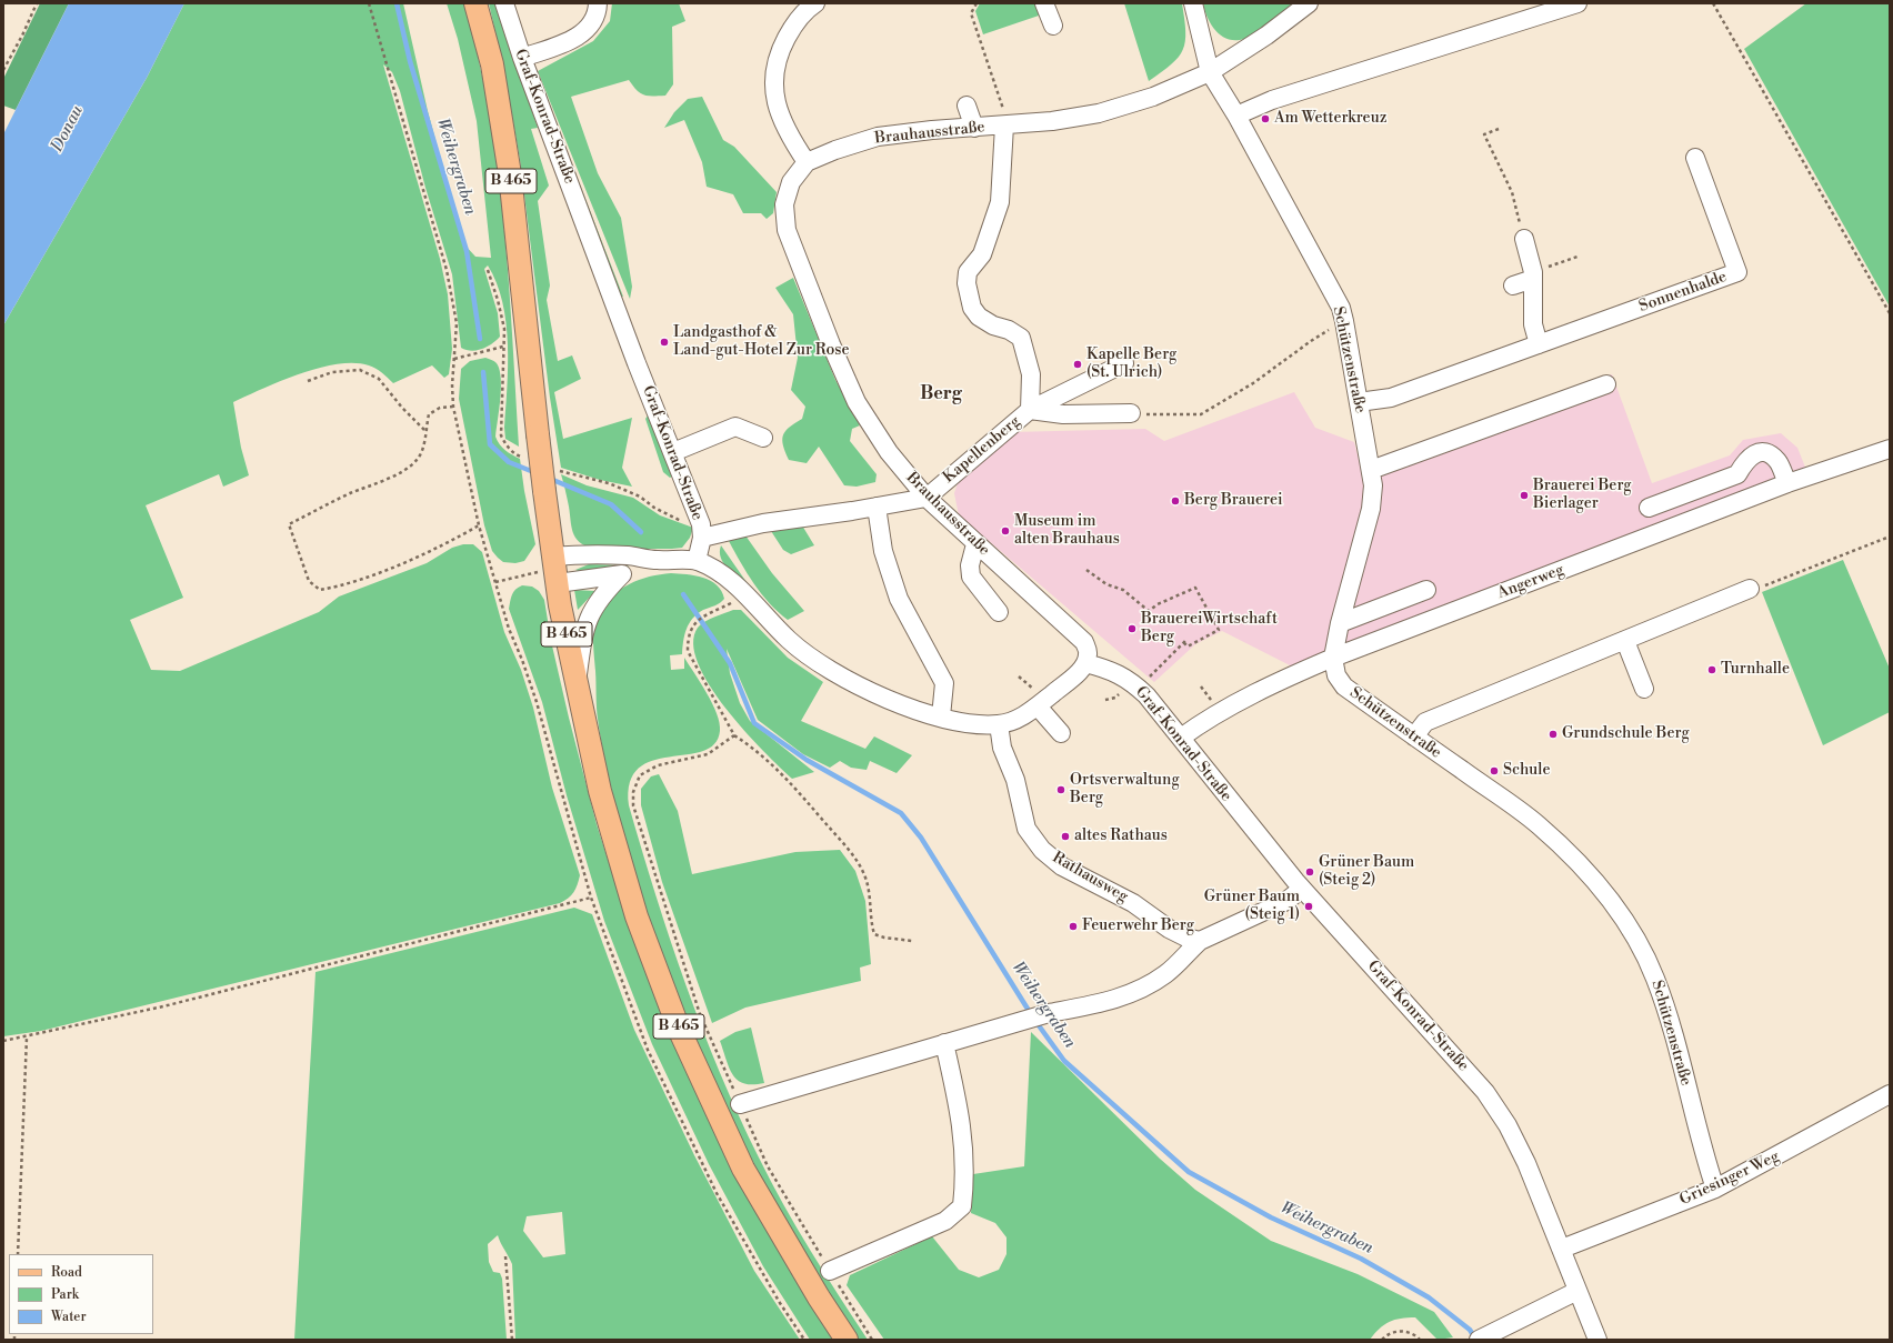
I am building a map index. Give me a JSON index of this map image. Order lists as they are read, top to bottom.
{
  "streets": {
    "main road": ["B 465"],
    "street": [
      "Graf-Konrad-Straße",
      "Brauhausstraße",
      "Sonnenhalde",
      "Schützenstraße",
      "Kapellenberg",
      "Angerweg",
      "Rathausweg",
      "Griesinger Weg"
    ]
  },
  "crossings": [
    ["Graf-Konrad-Straße", "Brauhausstraße"],
    ["Graf-Konrad-Straße", "Angerweg"],
    ["Graf-Konrad-Straße", "Griesinger Weg"],
    ["Brauhausstraße", "Schützenstraße"],
    ["Brauhausstraße", "Kapellenberg"],
    ["Sonnenhalde", "Schützenstraße"],
    ["Schützenstraße", "Angerweg"],
    ["Schützenstraße", "Griesinger Weg"]
  ],
  "districts": ["Berg"],
  "water": ["Donau", "Weihergraben"],
  "places": [
    "Am Wetterkreuz",
    "Landgasthof & Land-gut-Hotel Zur Rose",
    "Kapelle Berg (St. Ulrich)",
    "Brauerei Berg Bierlager",
    "Berg Brauerei",
    "Museum im alten Brauhaus",
    "BrauereiWirtschaft Berg",
    "Turnhalle",
    "Grundschule Berg",
    "Schule",
    "Ortsverwaltung Berg",
    "altes Rathaus",
    "Grüner Baum (Steig 2)",
    "Grüner Baum (Steig 1)",
    "Feuerwehr Berg"
  ],
  "legend": ["Road", "Park", "Water"]
}
